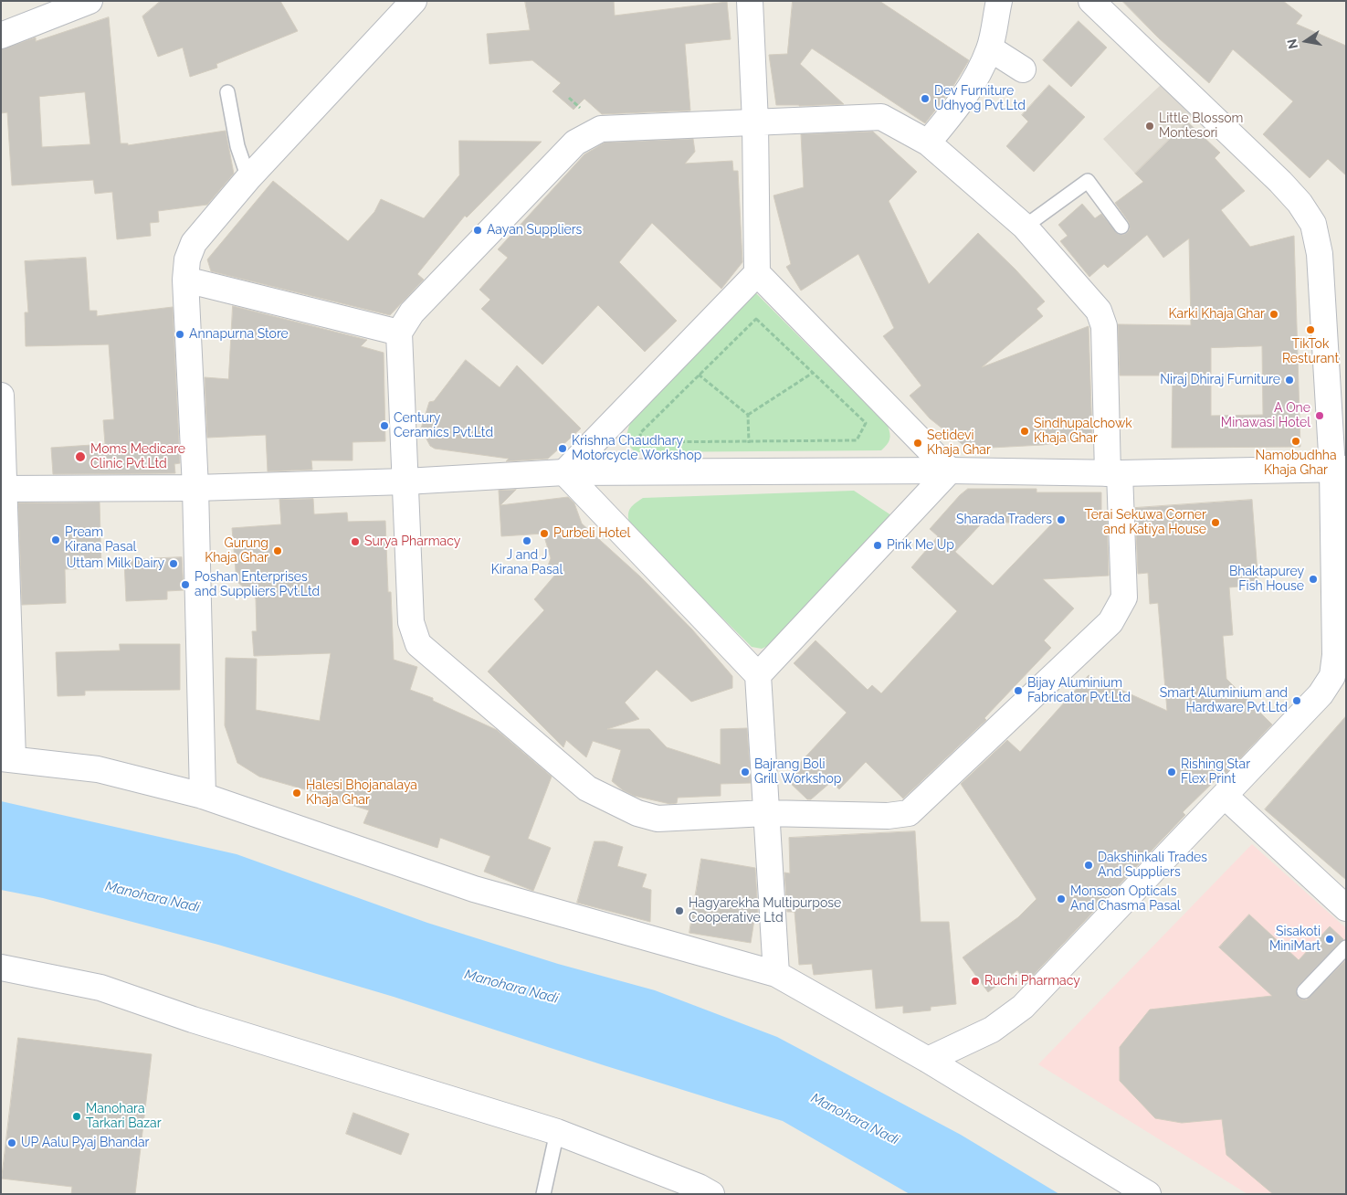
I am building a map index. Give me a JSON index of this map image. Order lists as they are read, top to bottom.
{
  "water": ["Manohara Nadi"],
  "places": [
    "Dev Furniture Udhyog Pvt.Ltd",
    "Little Blossom Montesori",
    "Aayan Suppliers",
    "Karki Khaja Ghar",
    "TikTok Resturant",
    "Annapurna Store",
    "Niraj Dhiraj Furniture",
    "A One Minawasi Hotel",
    "Century Ceramics Pvt.Ltd",
    "Sindhupalchowk Khaja Ghar",
    "Namobudhha Khaja Ghar",
    "Setidevi Khaja Ghar",
    "Krishna Chaudhary Motorcycle Workshop",
    "Moms Medicare Clinic Pvt.Ltd",
    "Sharada Traders",
    "Terai Sekuwa Corner and Katiya House",
    "Purbeli Hotel",
    "Pream Kirana Pasal",
    "J and J Kirana Pasal",
    "Surya Pharmacy",
    "Pink Me Up",
    "Gurung Khaja Ghar",
    "Uttam Milk Dairy",
    "Bhaktapurey Fish House",
    "Poshan Enterprises and Suppliers Pvt.Ltd",
    "Bijay Aluminium Fabricator Pvt.Ltd",
    "Smart Aluminium and Hardware Pvt.Ltd",
    "Bajrang Boli Grill Workshop",
    "Rishing Star Flex Print",
    "Halesi Bhojanalaya Khaja Ghar",
    "Dakshinkali Trades And Suppliers",
    "Monsoon Opticals And Chasma Pasal",
    "Hagyarekha Multipurpose Cooperative Ltd",
    "Sisakoti MiniMart",
    "Ruchi Pharmacy",
    "Manohara Tarkari Bazar",
    "UP Aalu Pyaj Bhandar"
  ],
  "north": "left"
}
